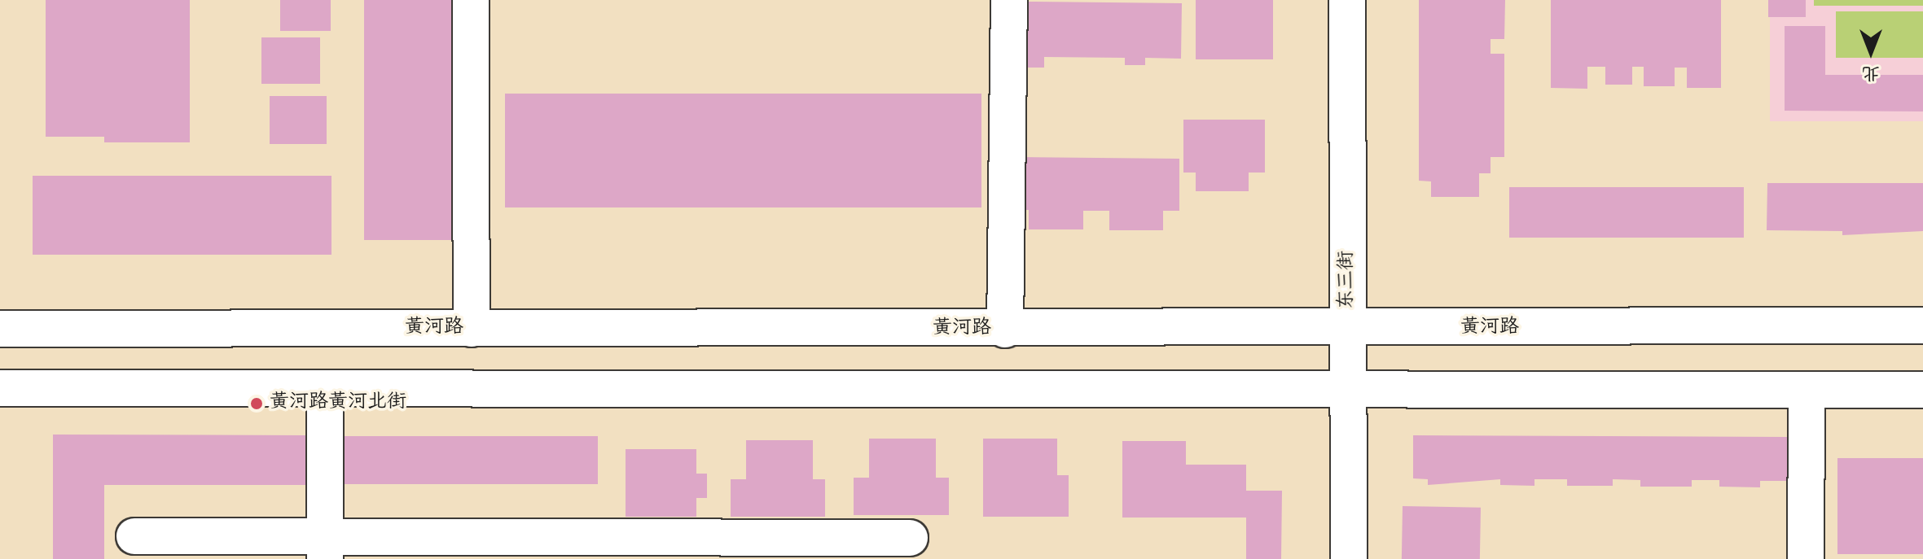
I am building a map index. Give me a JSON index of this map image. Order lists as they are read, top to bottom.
{
  "streets": {
    "main road": ["东三街", "黄河路"]
  },
  "crossings": [
    ["东三街", "黄河路"]
  ],
  "places": ["黄河路黄河北街"],
  "north": "bottom"
}
